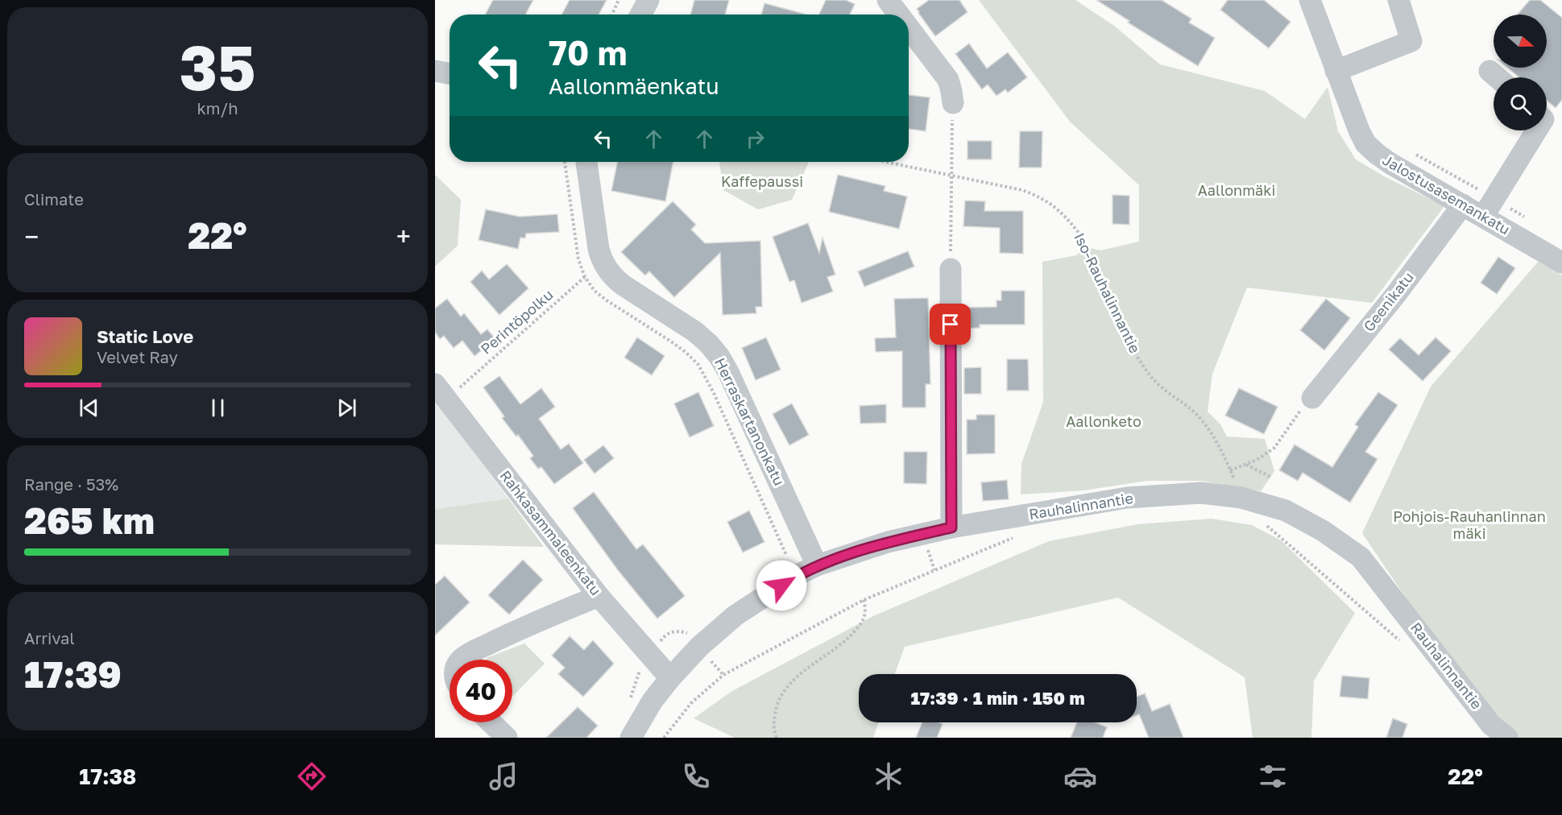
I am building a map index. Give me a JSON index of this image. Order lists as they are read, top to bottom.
{
  "streets": {
    "street": [
      "Jalostusasemankatu",
      "Geenikatu",
      "Herraskartanonkatu",
      "Rauhalinnantie",
      "Rahkasammaleenkatu"
    ],
    "path": ["Iso-Rauhalinnantie", "Perintöpolku"]
  },
  "crossings": [
    ["Jalostusasemankatu", "Geenikatu"],
    ["Iso-Rauhalinnantie", "Rauhalinnantie"],
    ["Perintöpolku", "Herraskartanonkatu"],
    ["Perintöpolku", "Rahkasammaleenkatu"],
    ["Herraskartanonkatu", "Rauhalinnantie"],
    ["Rauhalinnantie", "Rahkasammaleenkatu"]
  ],
  "parks": [
    "Kaffepaussi",
    "Aallonmäki",
    "Aallonketo",
    "Pohjois-Rauhanlinnan mäki"
  ],
  "north": "right",
  "page": {
    "tile": [
      ["35", "km/h"],
      "Climate",
      ["Range · 53%", "265 km"],
      ["Arrival", "17:39"]
    ],
    "turn": ["70 m", "Aallonmäenkatu"],
    "heat": ["−", "22°", "+"],
    "song": ["Static Love", "Velvet Ray"],
    "limit": "40",
    "trip": "17:39 · 1 min · 150 m",
    "tabs": ["17:38", "22°"]
  }
}
